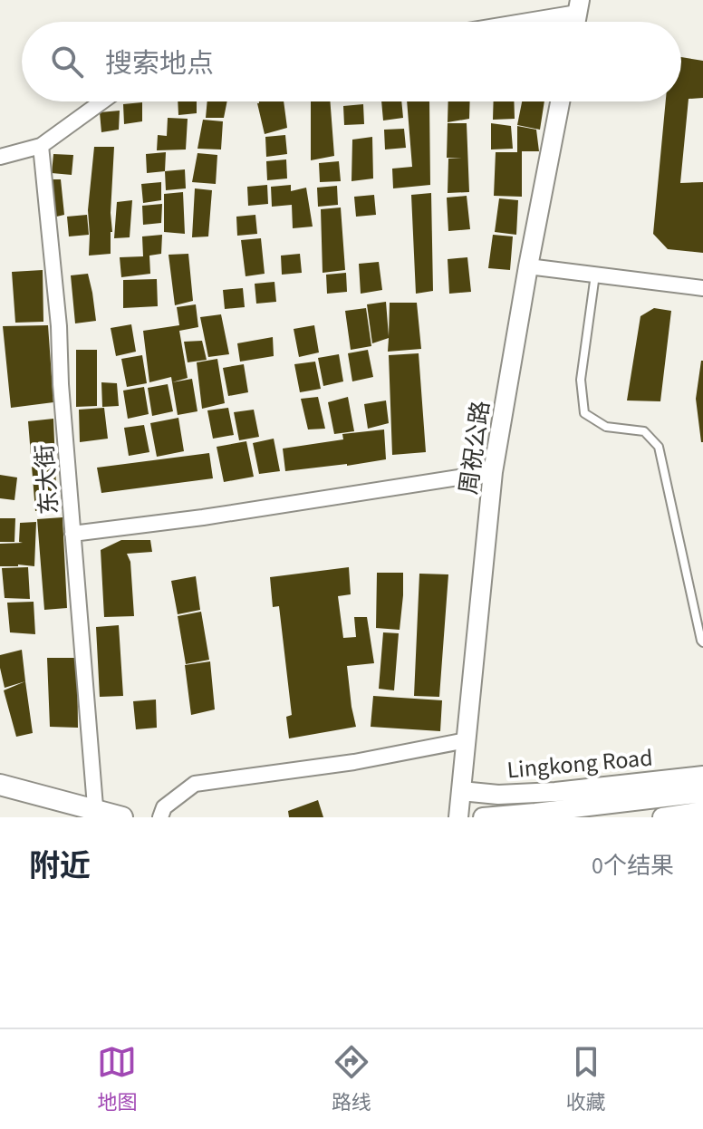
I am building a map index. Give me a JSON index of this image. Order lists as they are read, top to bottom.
{
  "streets": {
    "street": ["周祝公路", "东大街", "Lingkong Road"]
  },
  "crossings": [
    ["周祝公路", "Lingkong Road"]
  ],
  "page": {
    "search": "搜索地点",
    "heading": ["附近", "0个结果"],
    "nav": ["地图", "路线", "收藏"]
  }
}
